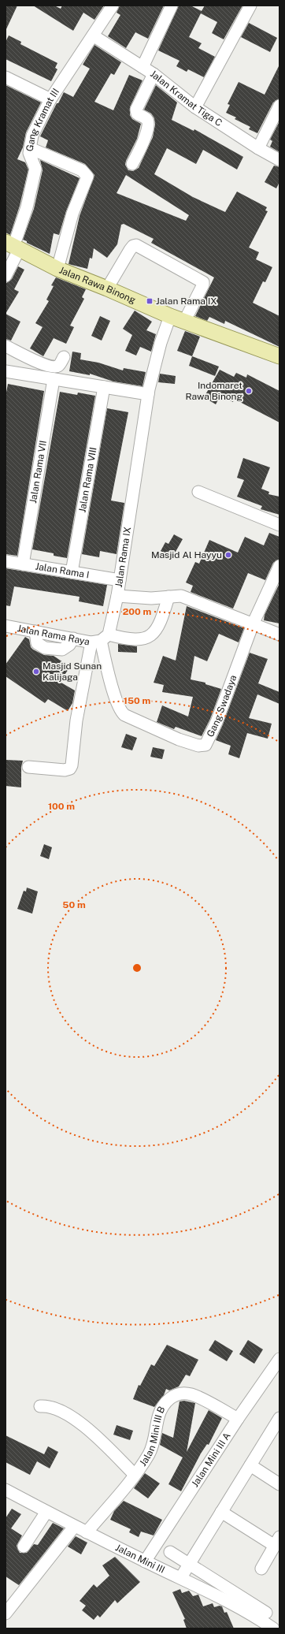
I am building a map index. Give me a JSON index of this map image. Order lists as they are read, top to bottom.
{
  "streets": {
    "main road": ["Jalan Rawa Binong"],
    "street": [
      "Jalan Kramat Tiga C",
      "Gang Kramat III",
      "Jalan Rama VII",
      "Jalan Rama VIII",
      "Jalan Rama IX",
      "Jalan Rama I",
      "Jalan Rama Raya",
      "Gang Swadaya",
      "Jalan Mini III B",
      "Jalan Mini III A",
      "Jalan Mini III"
    ]
  },
  "crossings": [
    ["Jalan Kramat Tiga C", "Gang Kramat III"],
    ["Gang Kramat III", "Jalan Rawa Binong"],
    ["Jalan Rawa Binong", "Jalan Rama IX"],
    ["Jalan Rama VII", "Jalan Rama I"],
    ["Jalan Rama VIII", "Jalan Rama I"],
    ["Jalan Rama IX", "Jalan Rama I"],
    ["Jalan Rama IX", "Jalan Rama Raya"],
    ["Jalan Rama IX", "Gang Swadaya"],
    ["Jalan Rama Raya", "Gang Swadaya"],
    ["Jalan Mini III B", "Jalan Mini III A"],
    ["Jalan Mini III B", "Jalan Mini III"],
    ["Jalan Mini III A", "Jalan Mini III"]
  ],
  "places": {
    "transit": ["Jalan Rama IX"],
    "other": ["Indomaret Rawa Binong", "Masjid Al Hayyu", "Masjid Sunan Kalijaga"]
  },
  "rings": [
    "200 m",
    "150 m",
    "100 m",
    "50 m"
  ]
}
